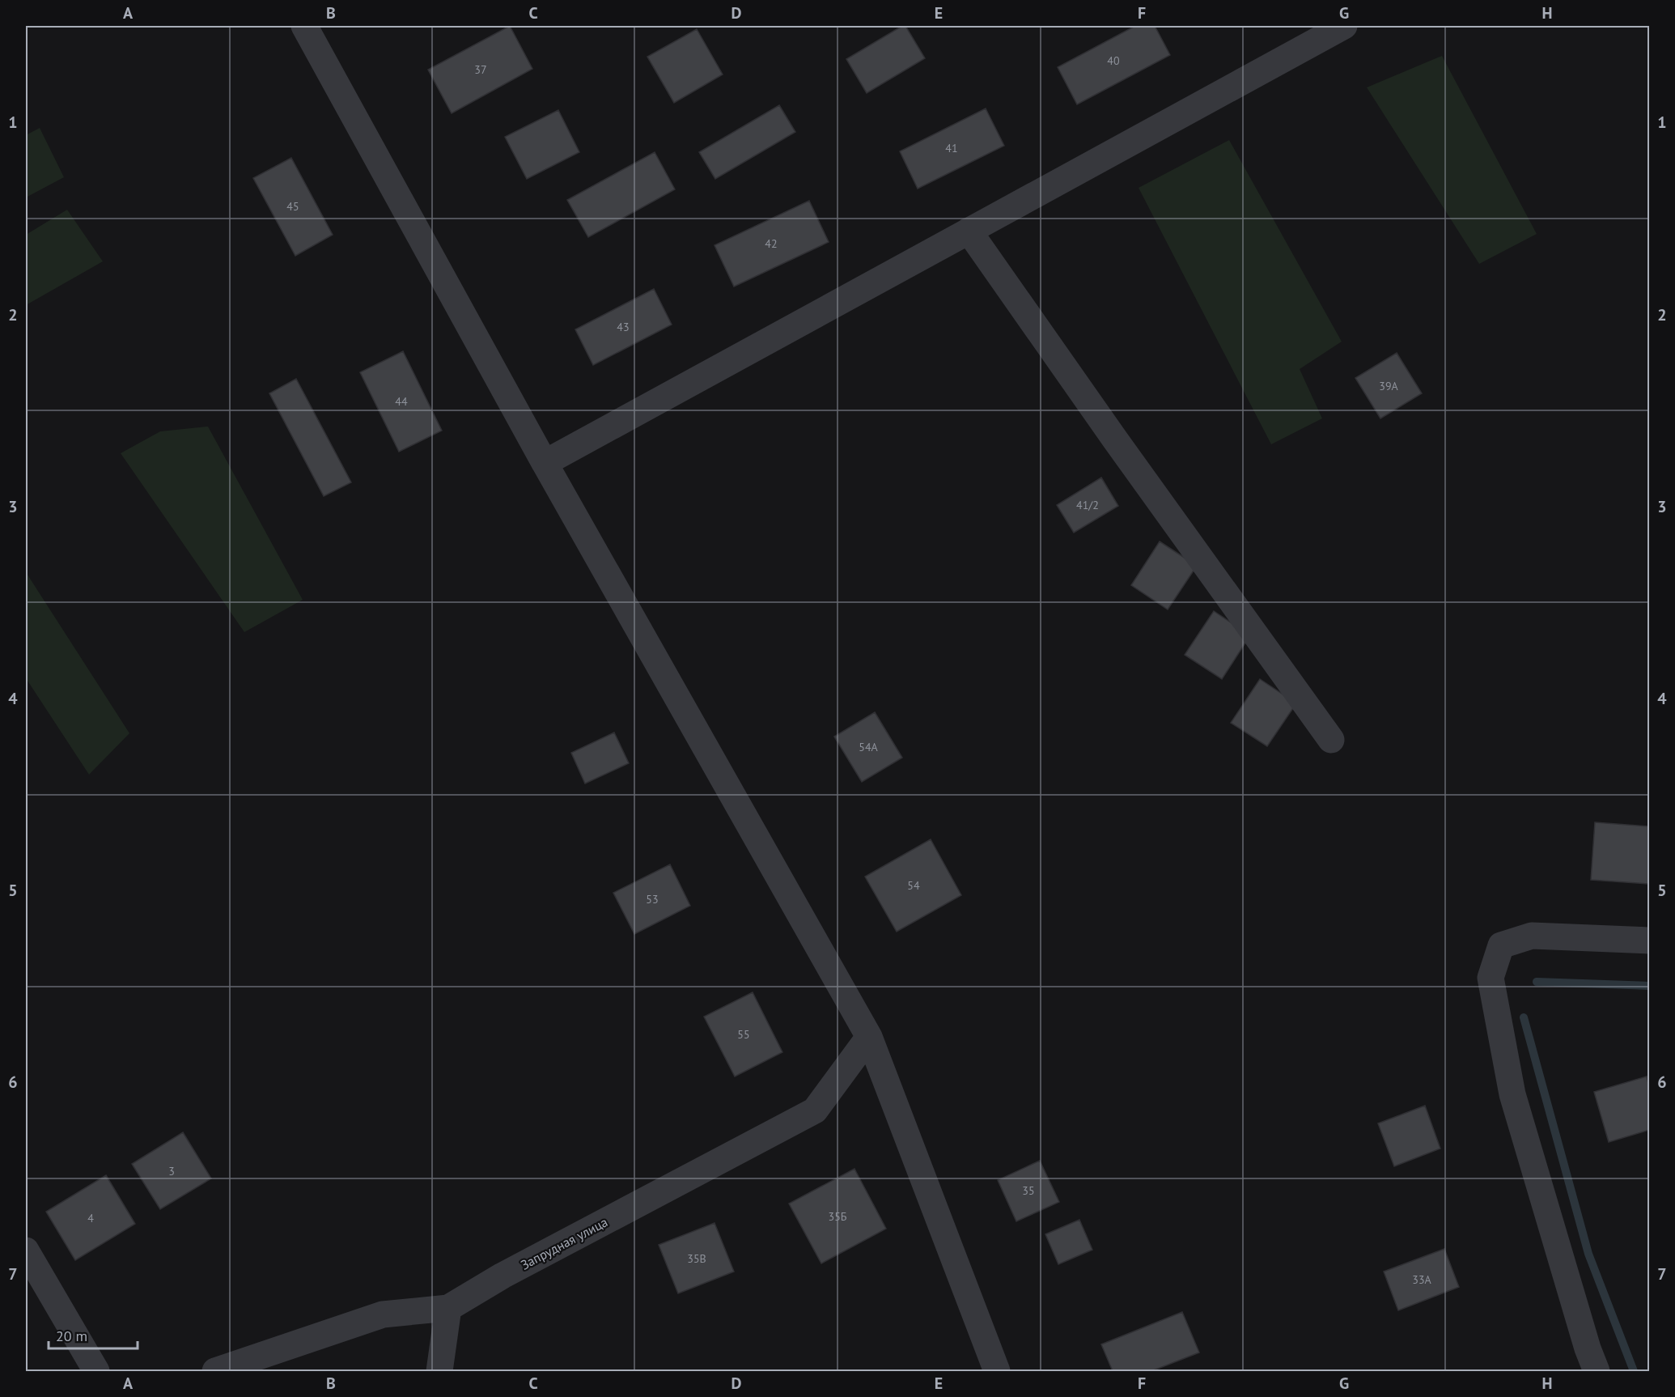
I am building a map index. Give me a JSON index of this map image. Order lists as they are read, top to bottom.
{
  "streets": {
    "street": ["Запрудная улица"]
  },
  "house_numbers": [
    "40",
    "37",
    "41",
    "45",
    "42",
    "43",
    "39А",
    "44",
    "41/2",
    "54А",
    "54",
    "53",
    "55",
    "3",
    "35",
    "35Б",
    "4",
    "35В",
    "33А"
  ],
  "scale_bar": "20 m",
  "grid": {
    "columns": [
      "A",
      "B",
      "C",
      "D",
      "E",
      "F",
      "G",
      "H"
    ],
    "rows": [
      "1",
      "2",
      "3",
      "4",
      "5",
      "6",
      "7"
    ]
  }
}
